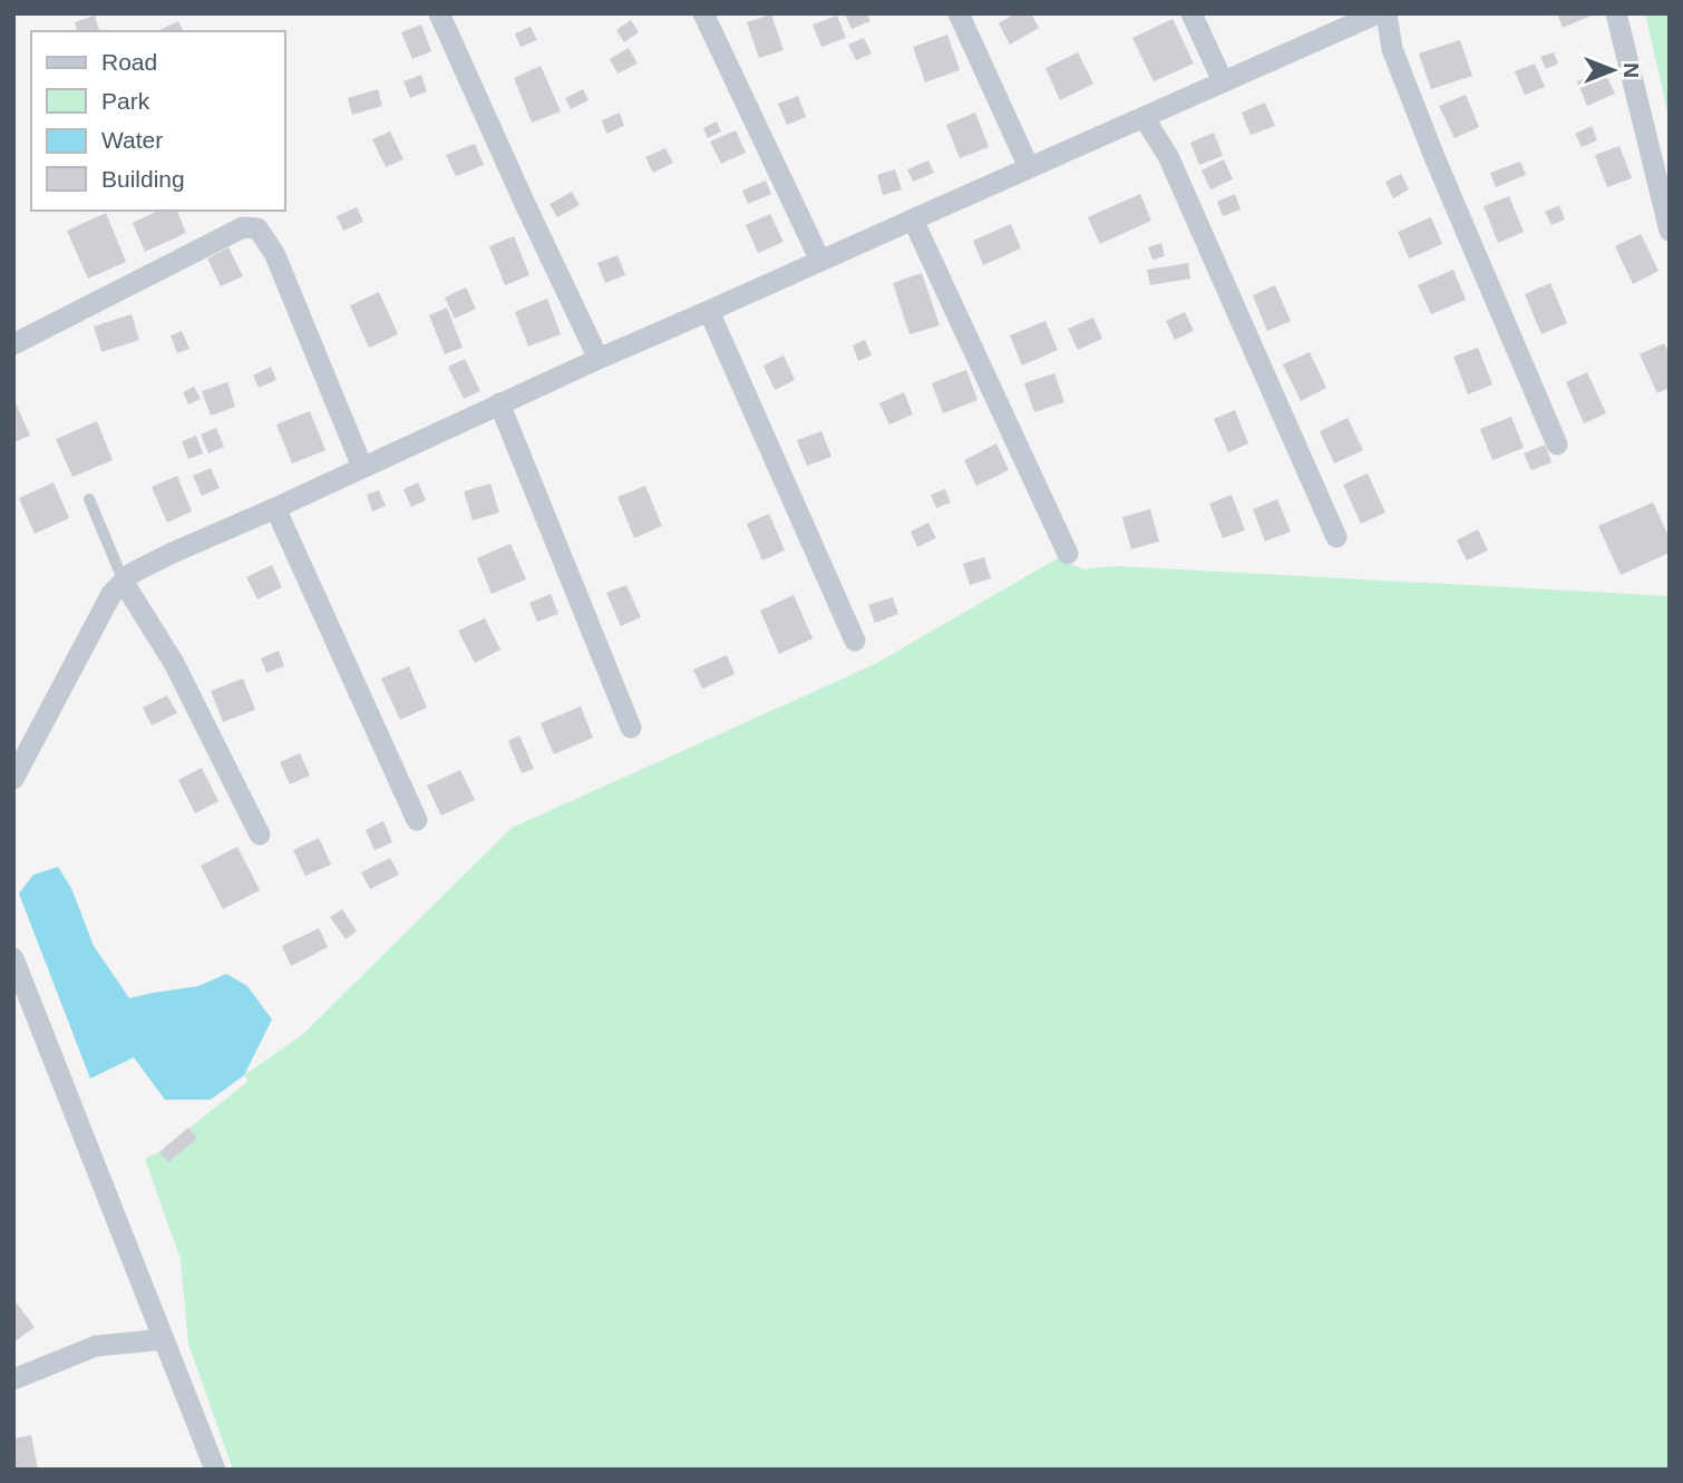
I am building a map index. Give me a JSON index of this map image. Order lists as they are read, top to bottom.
{
  "legend": [
    "Road",
    "Park",
    "Water",
    "Building"
  ],
  "north": "right"
}
